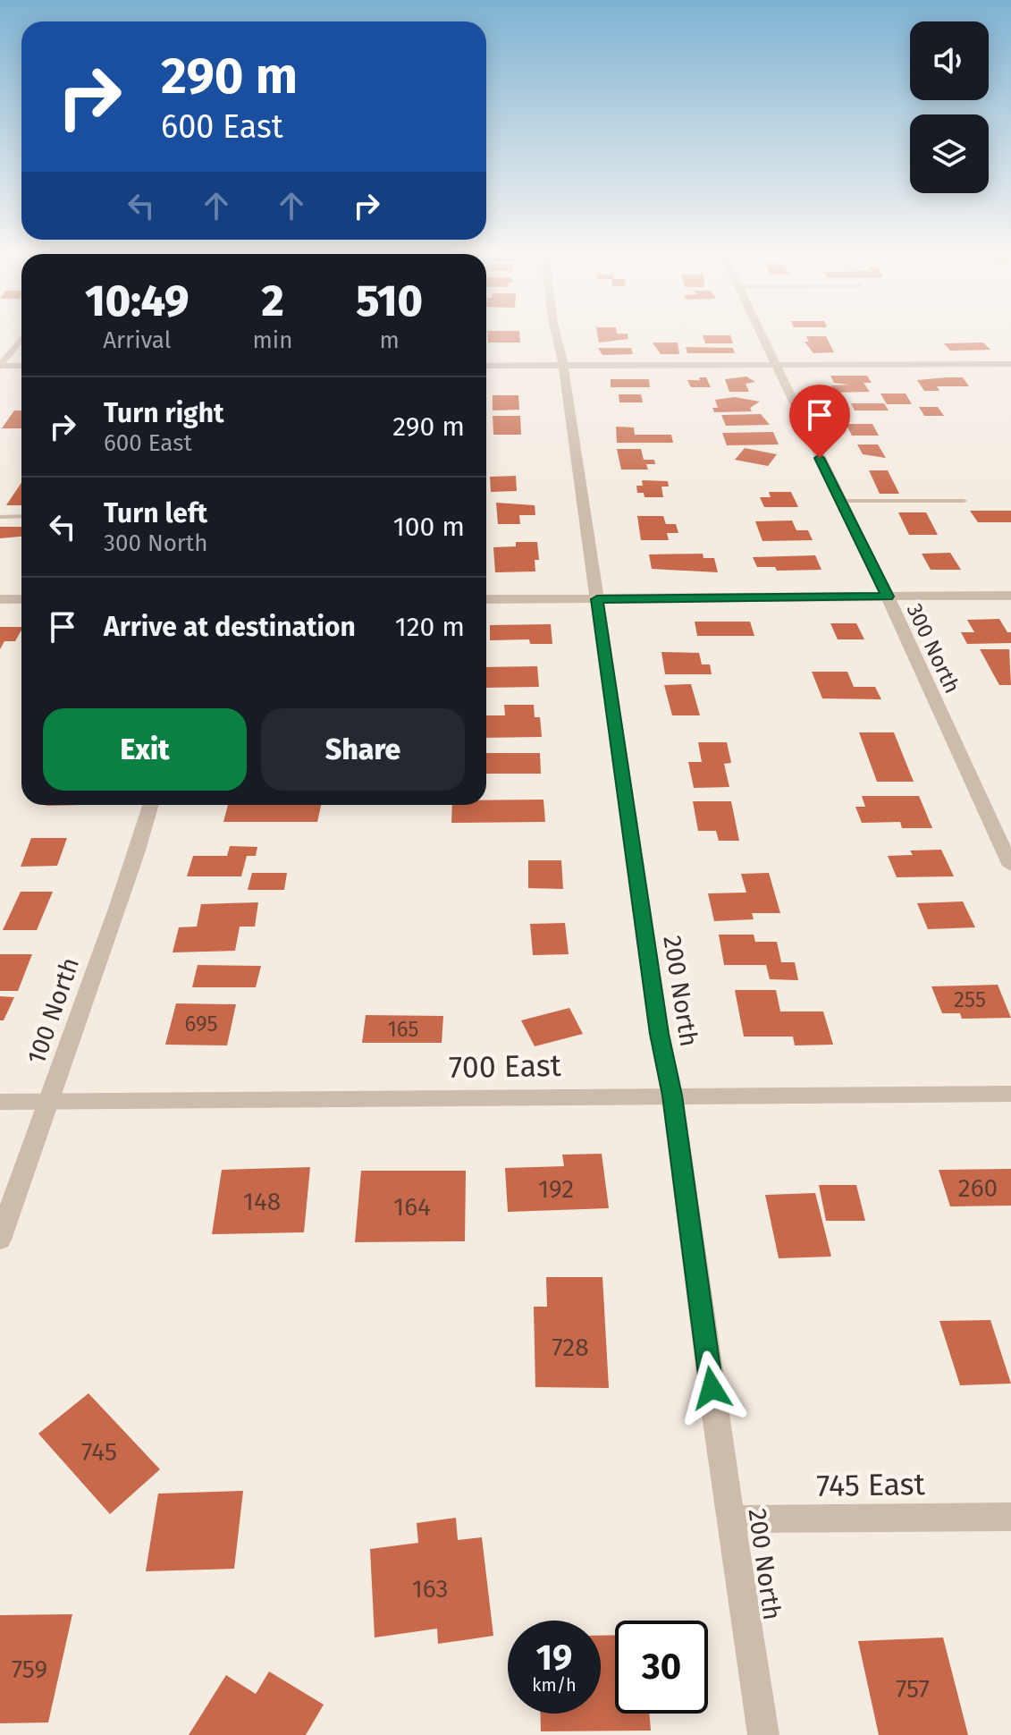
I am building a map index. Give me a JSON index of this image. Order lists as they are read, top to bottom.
{
  "streets": {
    "street": [
      "300 North",
      "200 North",
      "100 North",
      "700 East",
      "745 East"
    ]
  },
  "crossings": [
    ["200 North", "700 East"],
    ["200 North", "745 East"],
    ["100 North", "700 East"]
  ],
  "house_numbers": [
    "255",
    "695",
    "165",
    "260",
    "192",
    "148",
    "164",
    "728",
    "745",
    "163",
    "759",
    "757"
  ],
  "page": {
    "turn": ["290 m", "600 East"],
    "eta": [
      "10:49",
      "Arrival",
      "2",
      "min",
      "510",
      "m"
    ],
    "list": [
      {
        "name": "Turn right",
        "note": "600 East",
        "value": "290 m"
      },
      {
        "name": "Turn left",
        "note": "300 North",
        "value": "100 m"
      },
      {
        "name": "Arrive at destination",
        "value": "120 m"
      }
    ],
    "buttons": ["Exit", "Share"],
    "speed": "19 km/h",
    "limit": "30"
  }
}
